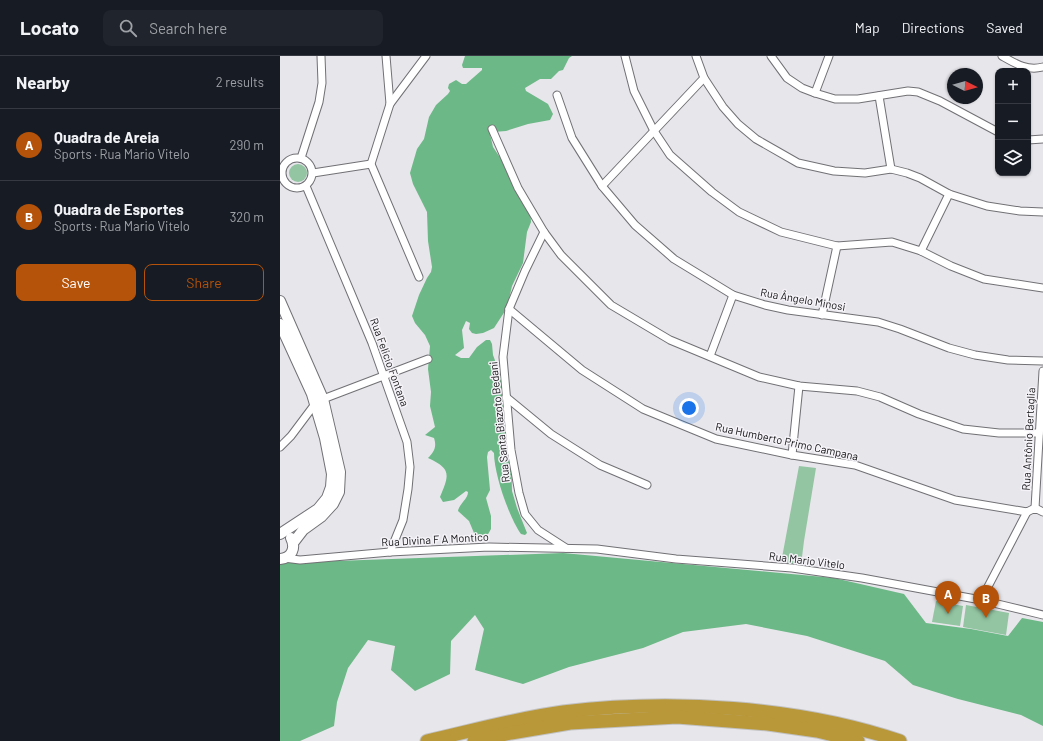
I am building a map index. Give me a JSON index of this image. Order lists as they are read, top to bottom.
{
  "streets": {
    "street": [
      "Rua Ângelo Minosi",
      "Rua Felicio Fontana",
      "Rua Santa Biazoto Bedani",
      "Rua Antônio Bertaglia",
      "Rua Humberto Primo Campana",
      "Rua Divina F A Montico",
      "Rua Mario Vitelo"
    ]
  },
  "crossings": [
    ["Rua Felicio Fontana", "Rua Divina F A Montico"],
    ["Rua Santa Biazoto Bedani", "Rua Humberto Primo Campana"],
    ["Rua Santa Biazoto Bedani", "Rua Divina F A Montico"],
    ["Rua Santa Biazoto Bedani", "Rua Mario Vitelo"],
    ["Rua Divina F A Montico", "Rua Mario Vitelo"]
  ],
  "north": "right",
  "page": {
    "header": "Locato",
    "search": "Search here",
    "nav": ["Map", "Directions", "Saved"],
    "heading": ["Nearby", "2 results"],
    "map_buttons": ["+", "−"],
    "list": [
      {
        "mark": "A",
        "name": "Quadra de Areia",
        "note": "Sports · Rua Mario Vitelo",
        "value": "290 m"
      },
      {
        "mark": "B",
        "name": "Quadra de Esportes",
        "note": "Sports · Rua Mario Vitelo",
        "value": "320 m"
      }
    ],
    "buttons": ["Save", "Share"],
    "pins": ["A", "B"]
  }
}
